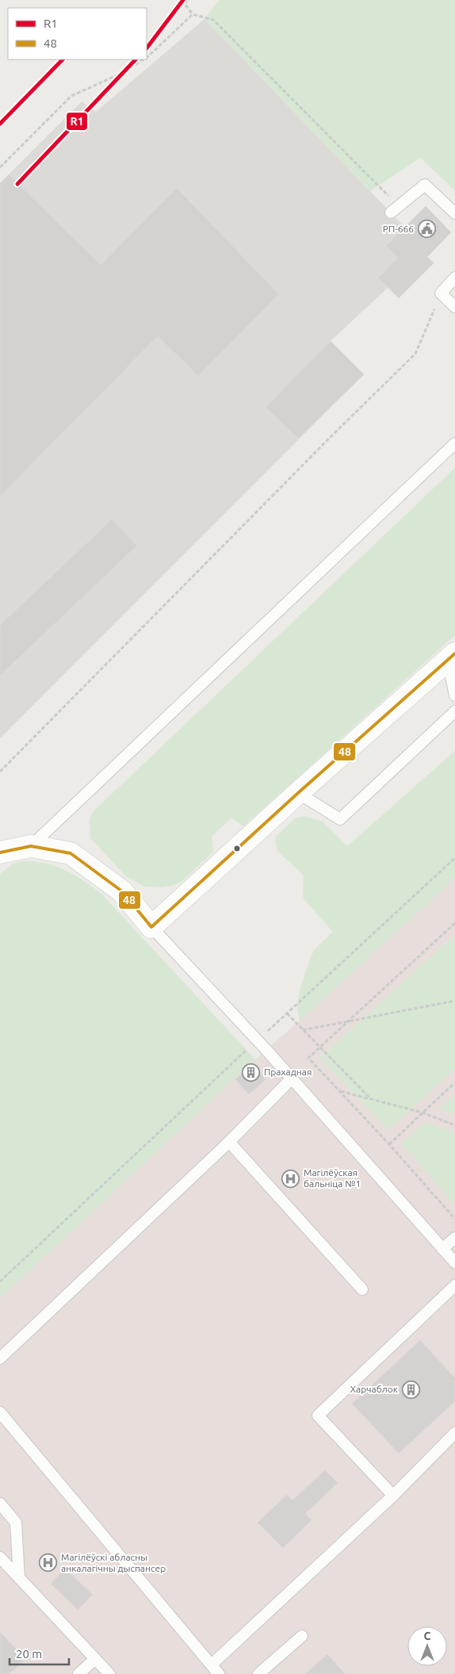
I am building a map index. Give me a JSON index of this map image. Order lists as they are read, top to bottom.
{
  "places": {
    "public building": ["РП-666"],
    "building": ["Прахадная", "Харчаблок"],
    "hospital": ["Магілёўская бальніца №1", "Магілёўскі абласны анкалагічны дыспансер"]
  },
  "lines": ["transit line R1", "transit line 48"],
  "legend": ["R1", "48"],
  "scale_bar": "20 m",
  "north": "top"
}
